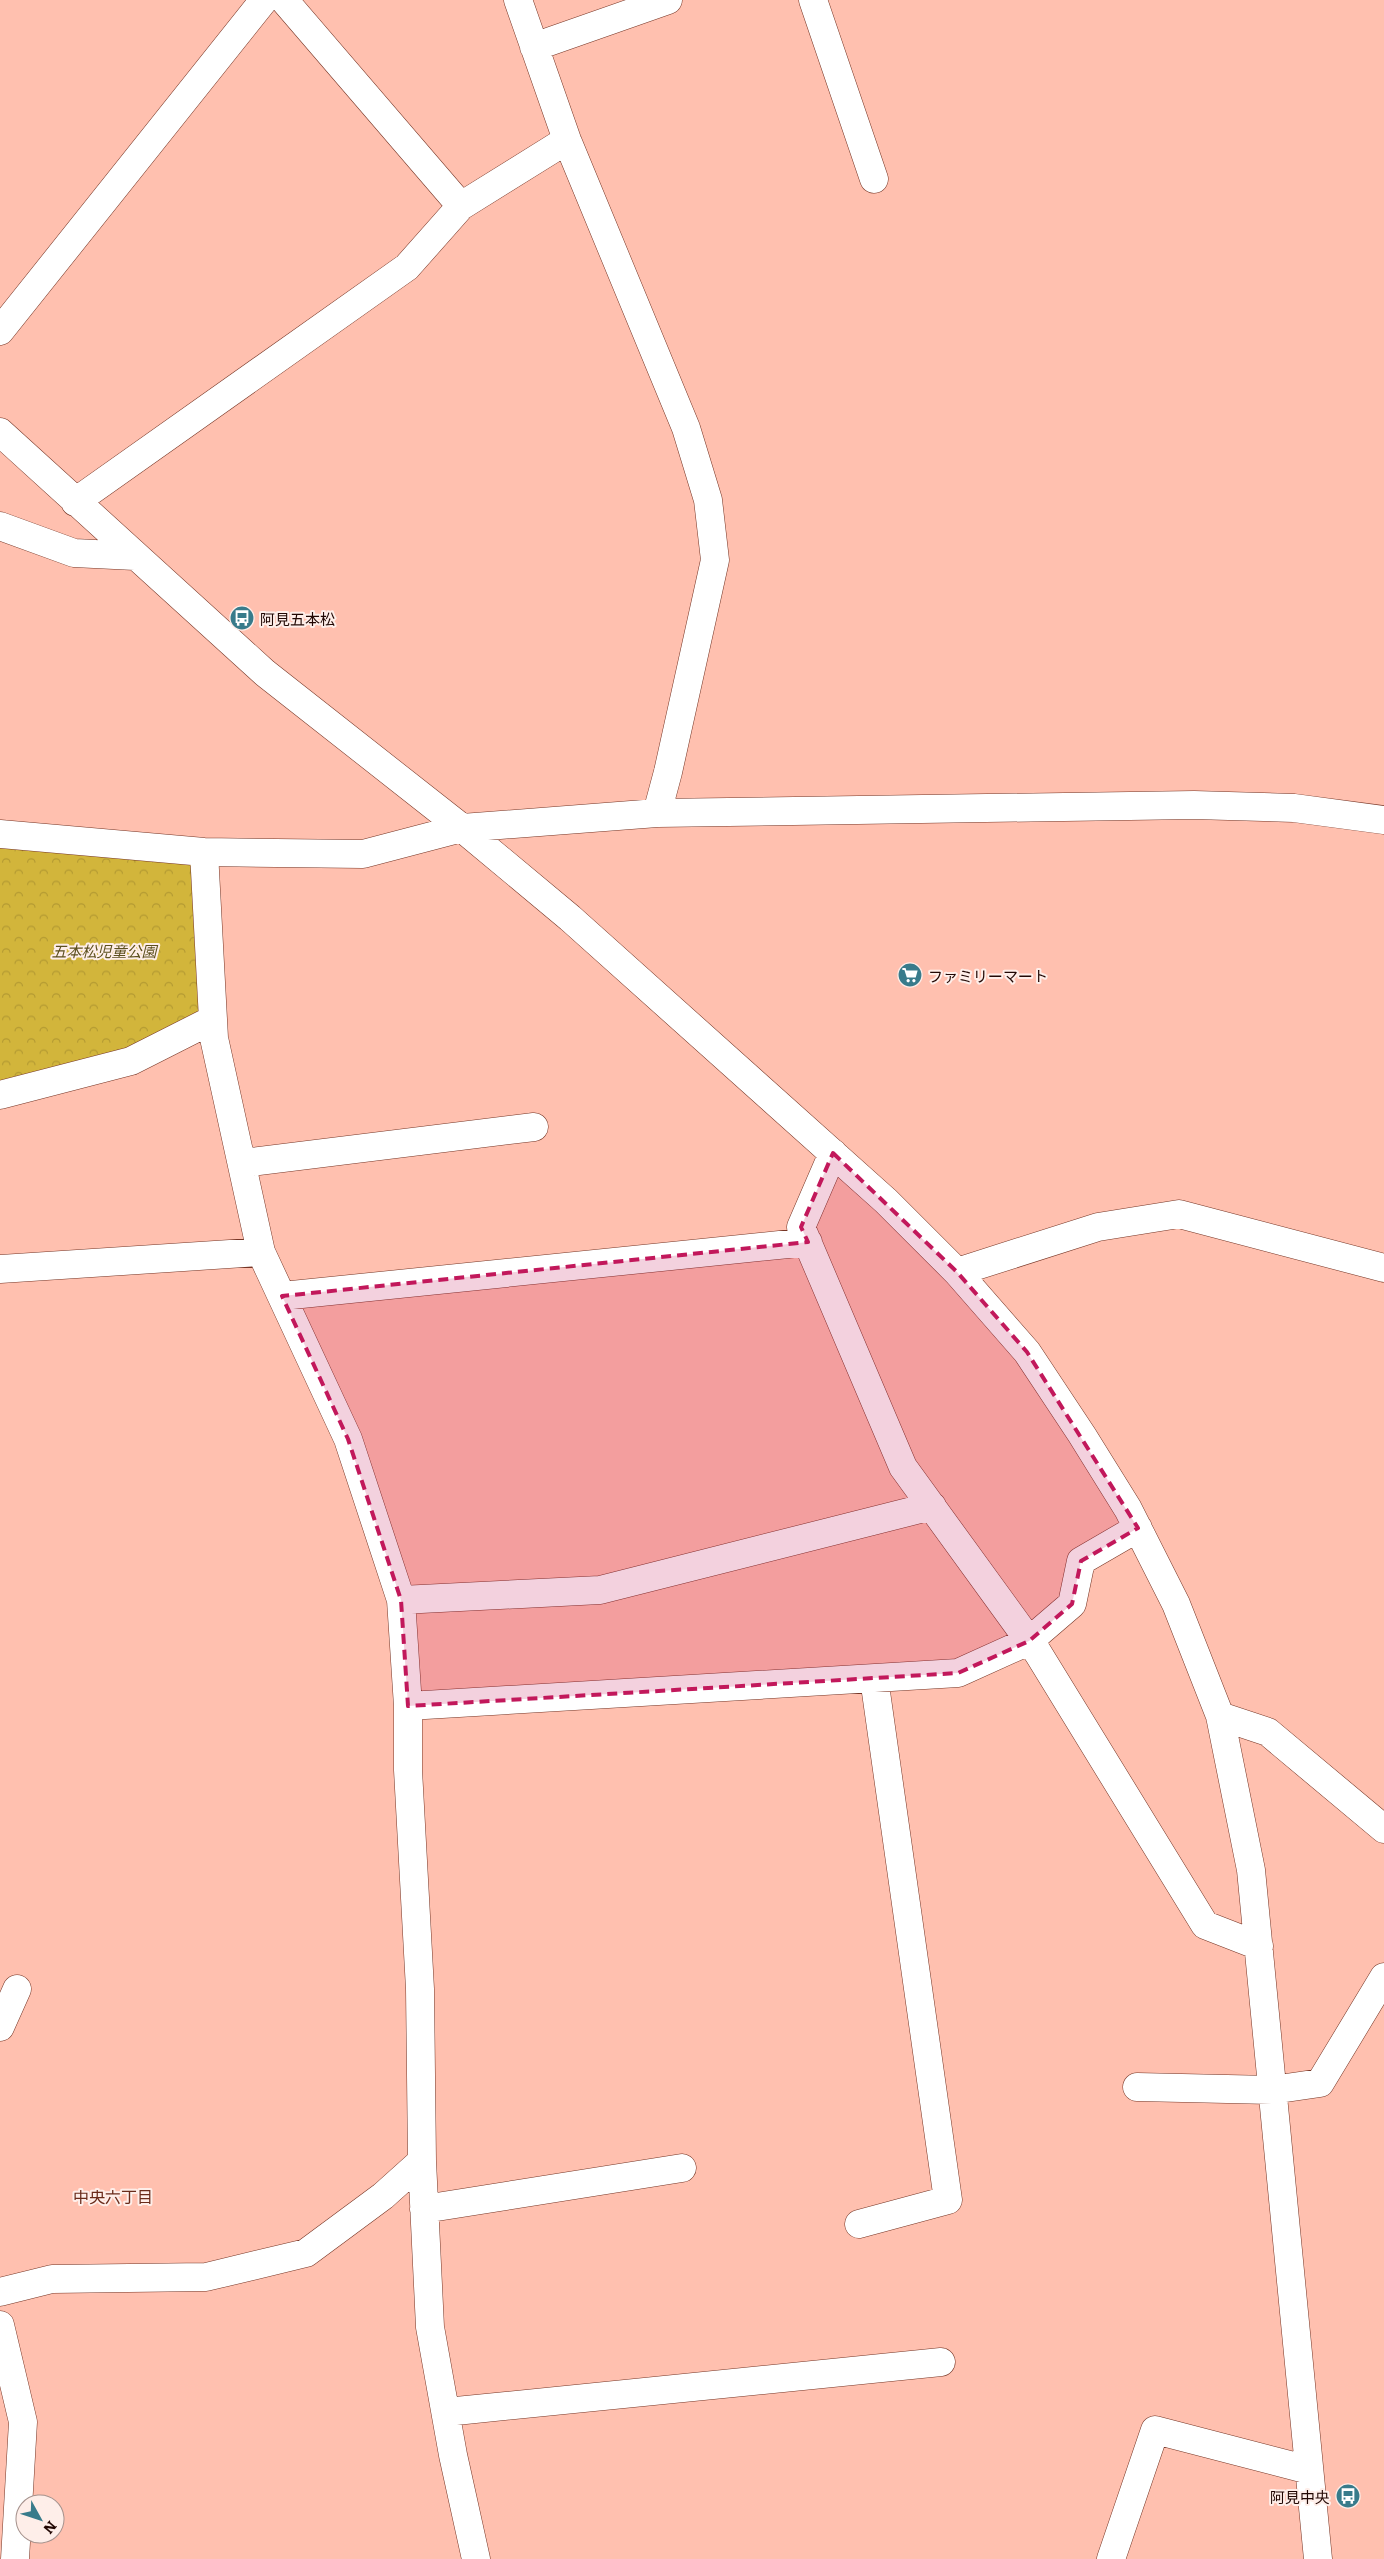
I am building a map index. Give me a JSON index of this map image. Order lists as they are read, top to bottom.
{
  "districts": ["中央六丁目"],
  "parks": ["五本松児童公園"],
  "places": {
    "bus stop": ["阿見五本松", "阿見中央"],
    "supermarket": ["ファミリーマート"]
  },
  "north": "bottom right"
}
